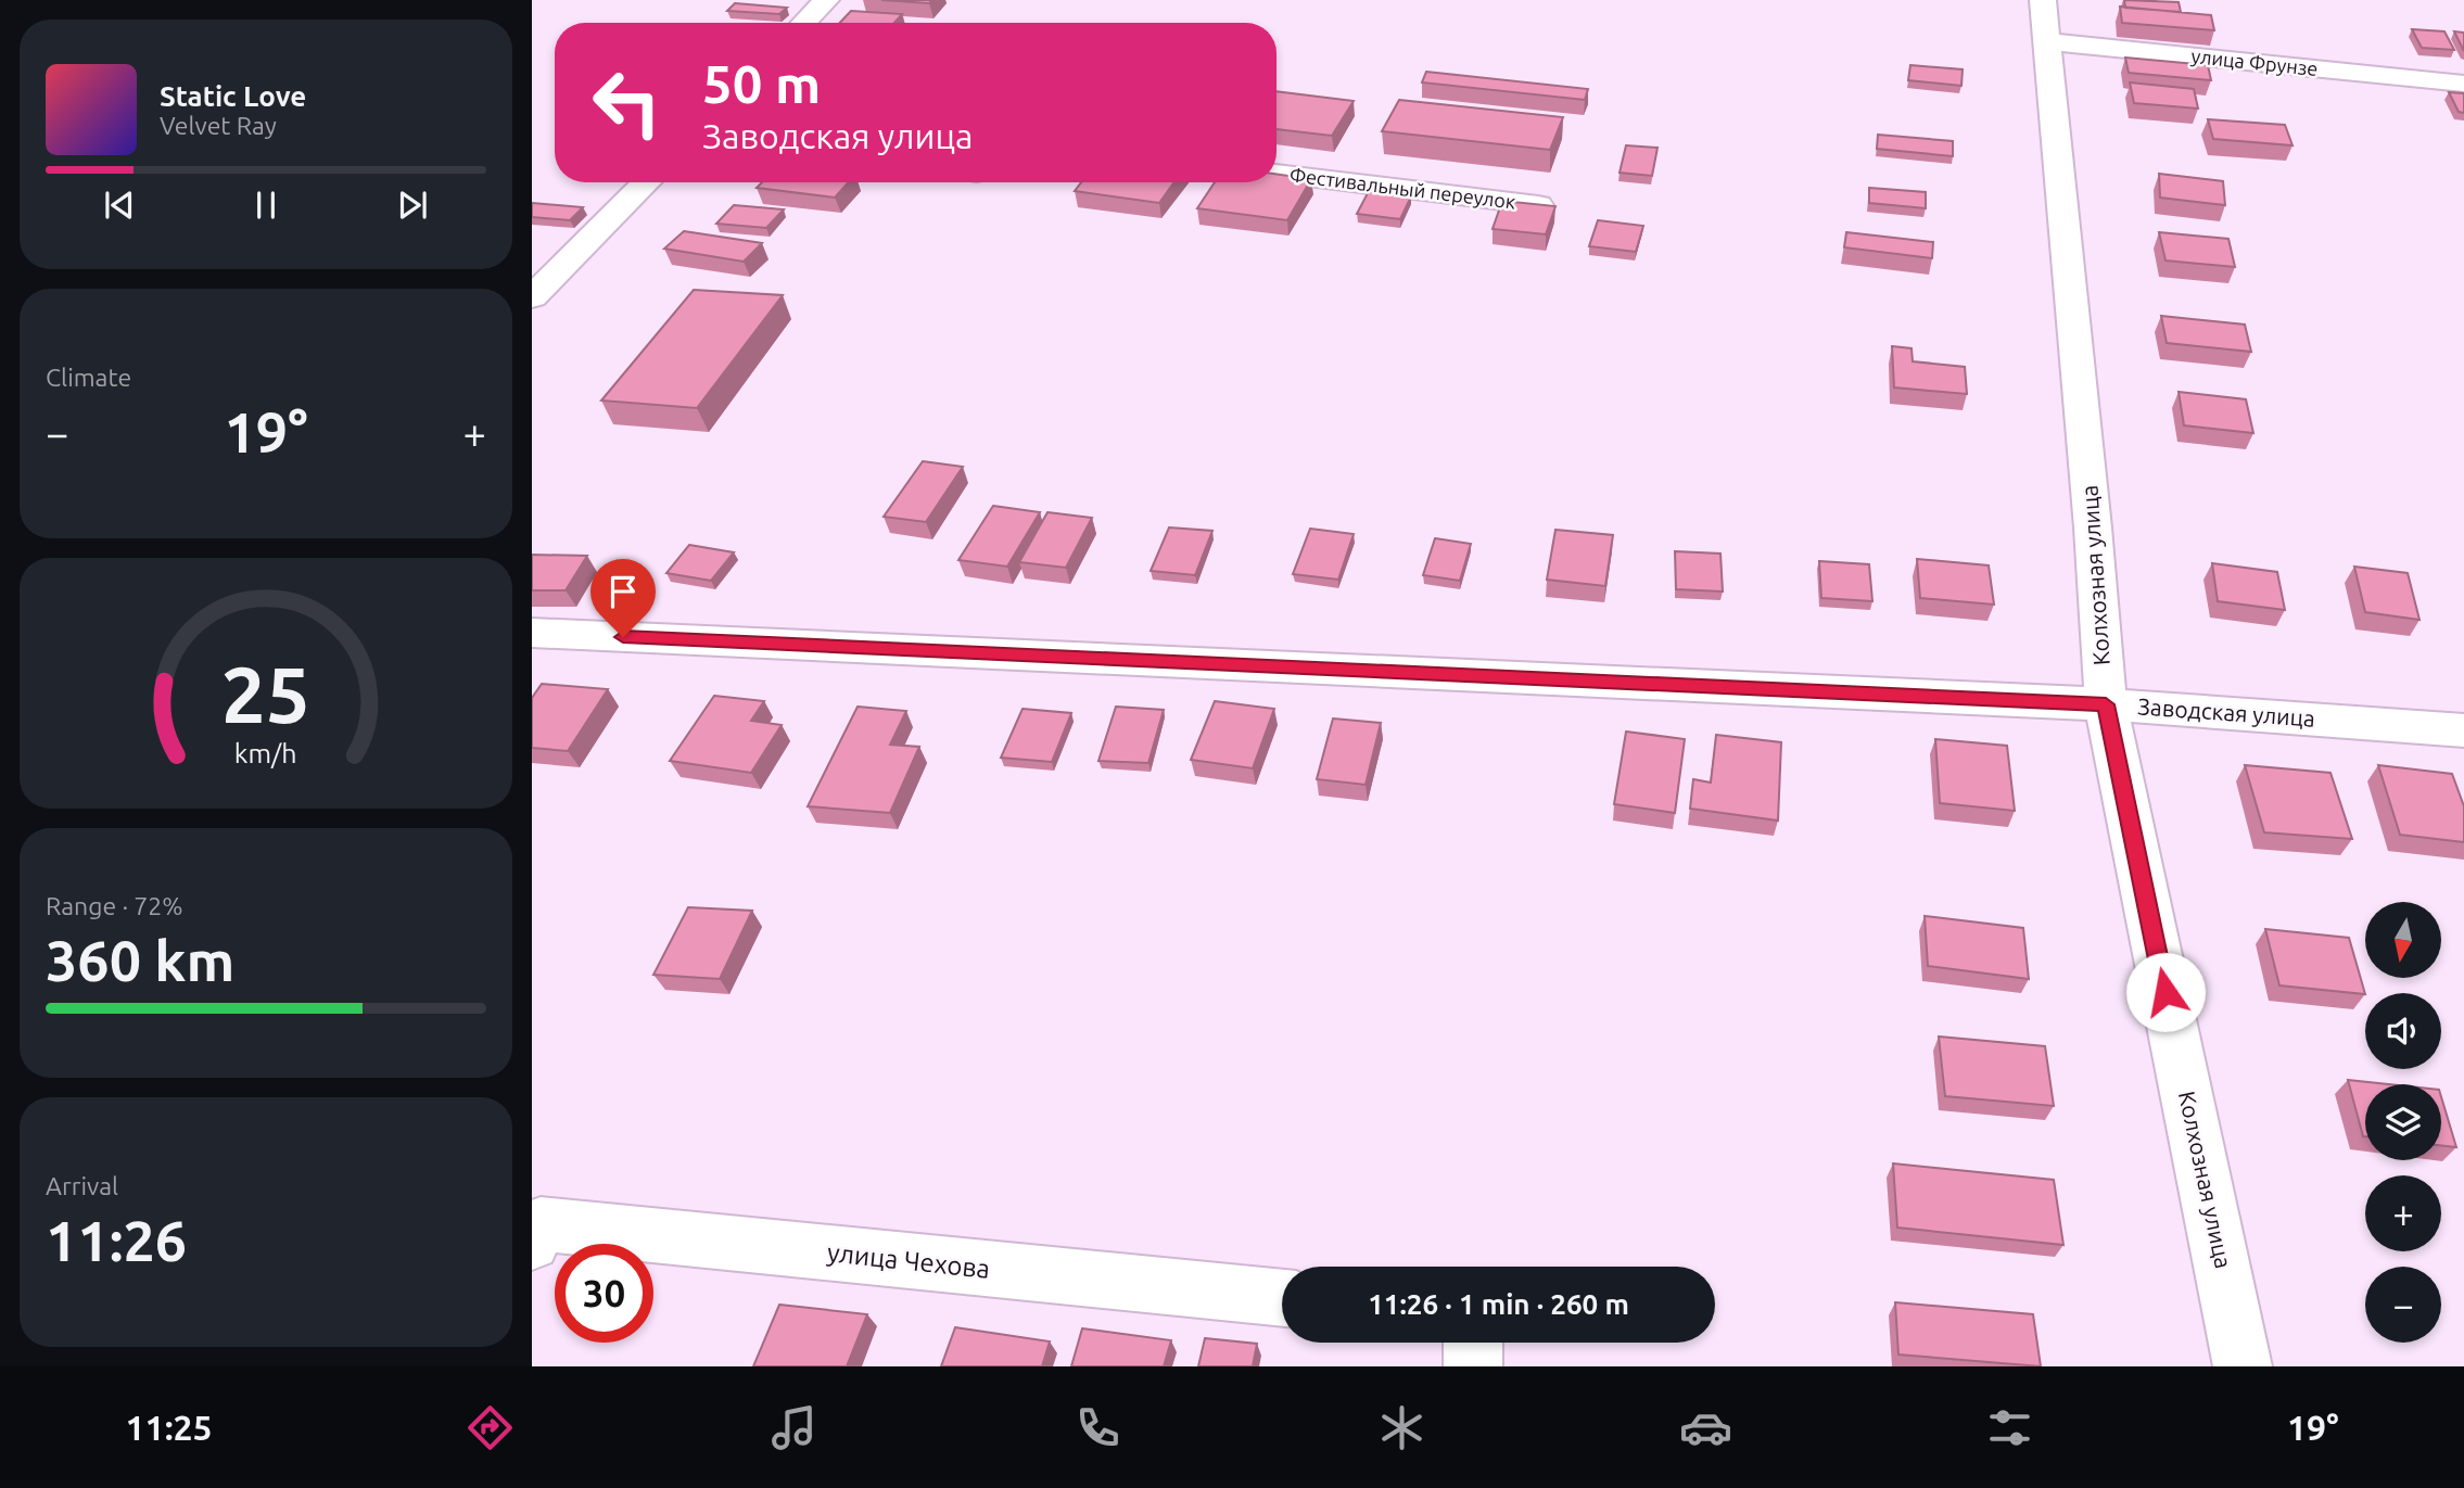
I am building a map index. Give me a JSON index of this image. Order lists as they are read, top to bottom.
{
  "streets": {
    "street": [
      "улица Фрунзе",
      "Фестивальный переулок",
      "Колхозная улица",
      "Заводская улица",
      "улица Чехова"
    ]
  },
  "crossings": [
    ["улица Фрунзе", "Колхозная улица"],
    ["Колхозная улица", "Заводская улица"]
  ],
  "north": "bottom",
  "page": {
    "turn": ["50 m", "Заводская улица"],
    "song": ["Static Love", "Velvet Ray"],
    "tile": [
      "Climate",
      ["Range · 72%", "360 km"],
      ["Arrival", "11:26"]
    ],
    "heat": ["−", "19°", "+"],
    "map_buttons": ["+", "−"],
    "limit": "30",
    "trip": "11:26 · 1 min · 260 m",
    "tabs": ["11:25", "19°"],
    "gauge": ["25", "km/h"]
  }
}
